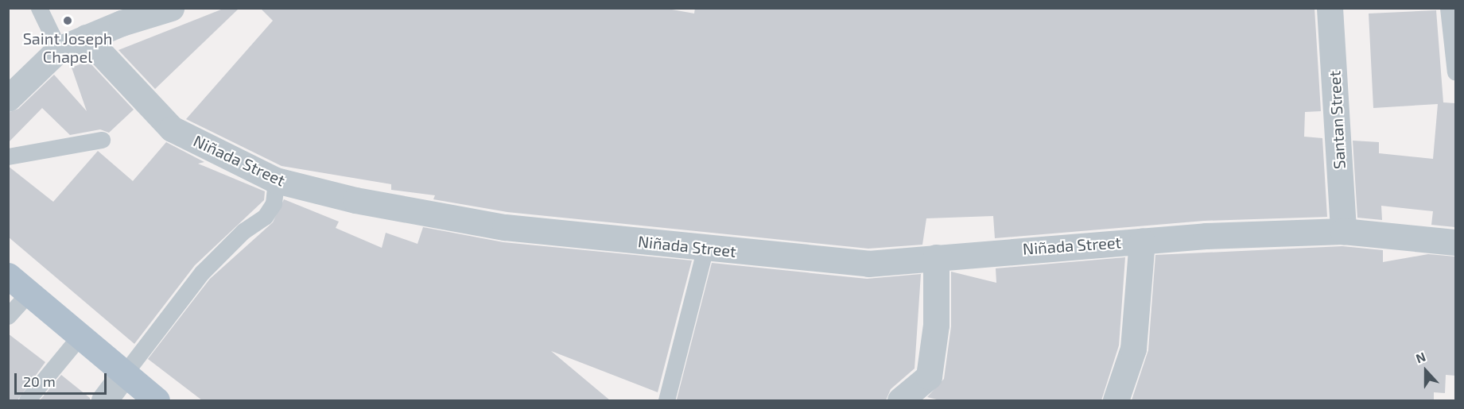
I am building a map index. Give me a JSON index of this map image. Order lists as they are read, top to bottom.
{
  "streets": {
    "street": ["Santan Street", "Niñada Street"]
  },
  "crossings": [
    ["Santan Street", "Niñada Street"]
  ],
  "places": ["Saint Joseph Chapel"],
  "scale_bar": "20 m",
  "north": "top"
}
